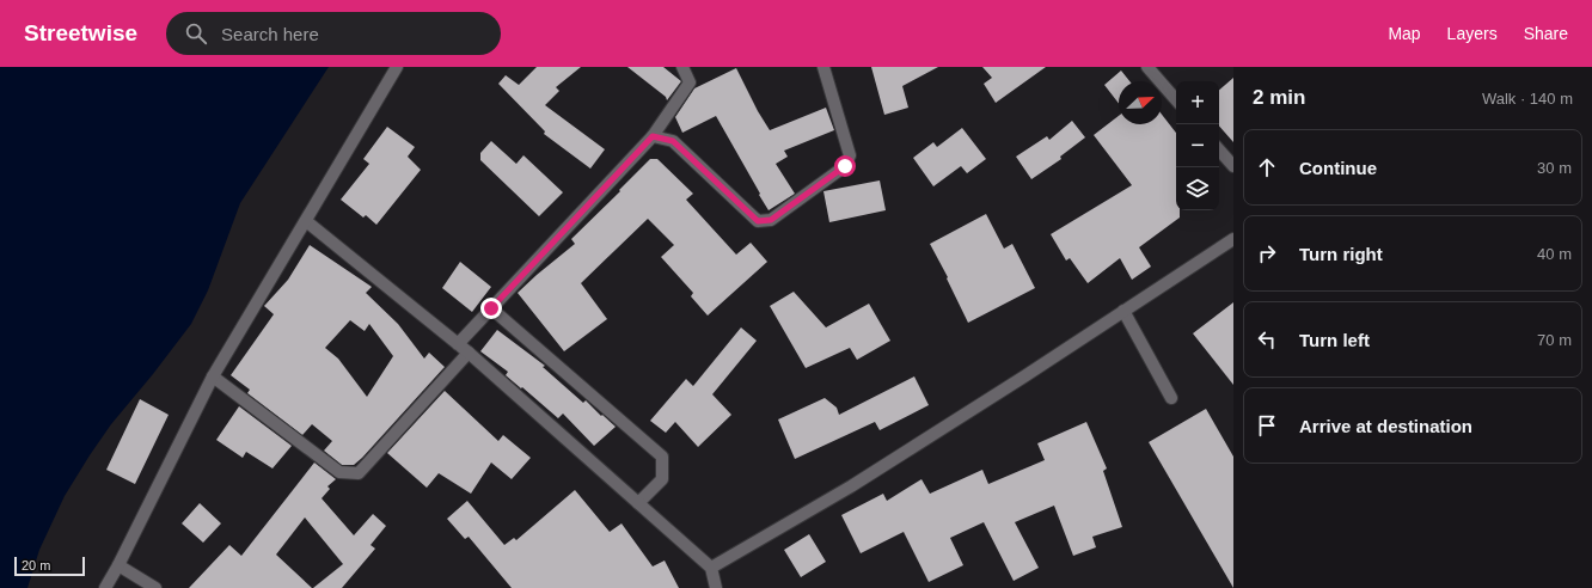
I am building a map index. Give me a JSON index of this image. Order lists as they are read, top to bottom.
{
  "scale_bar": "20 m",
  "north": "top right",
  "page": {
    "header": "Streetwise",
    "search": "Search here",
    "nav": ["Map", "Layers", "Share"],
    "heading": ["2 min", "Walk · 140 m"],
    "map_buttons": ["+", "−"],
    "list": [
      ["Continue", "30 m"],
      ["Turn right", "40 m"],
      ["Turn left", "70 m"],
      "Arrive at destination"
    ],
    "scale": "20 m"
  }
}
